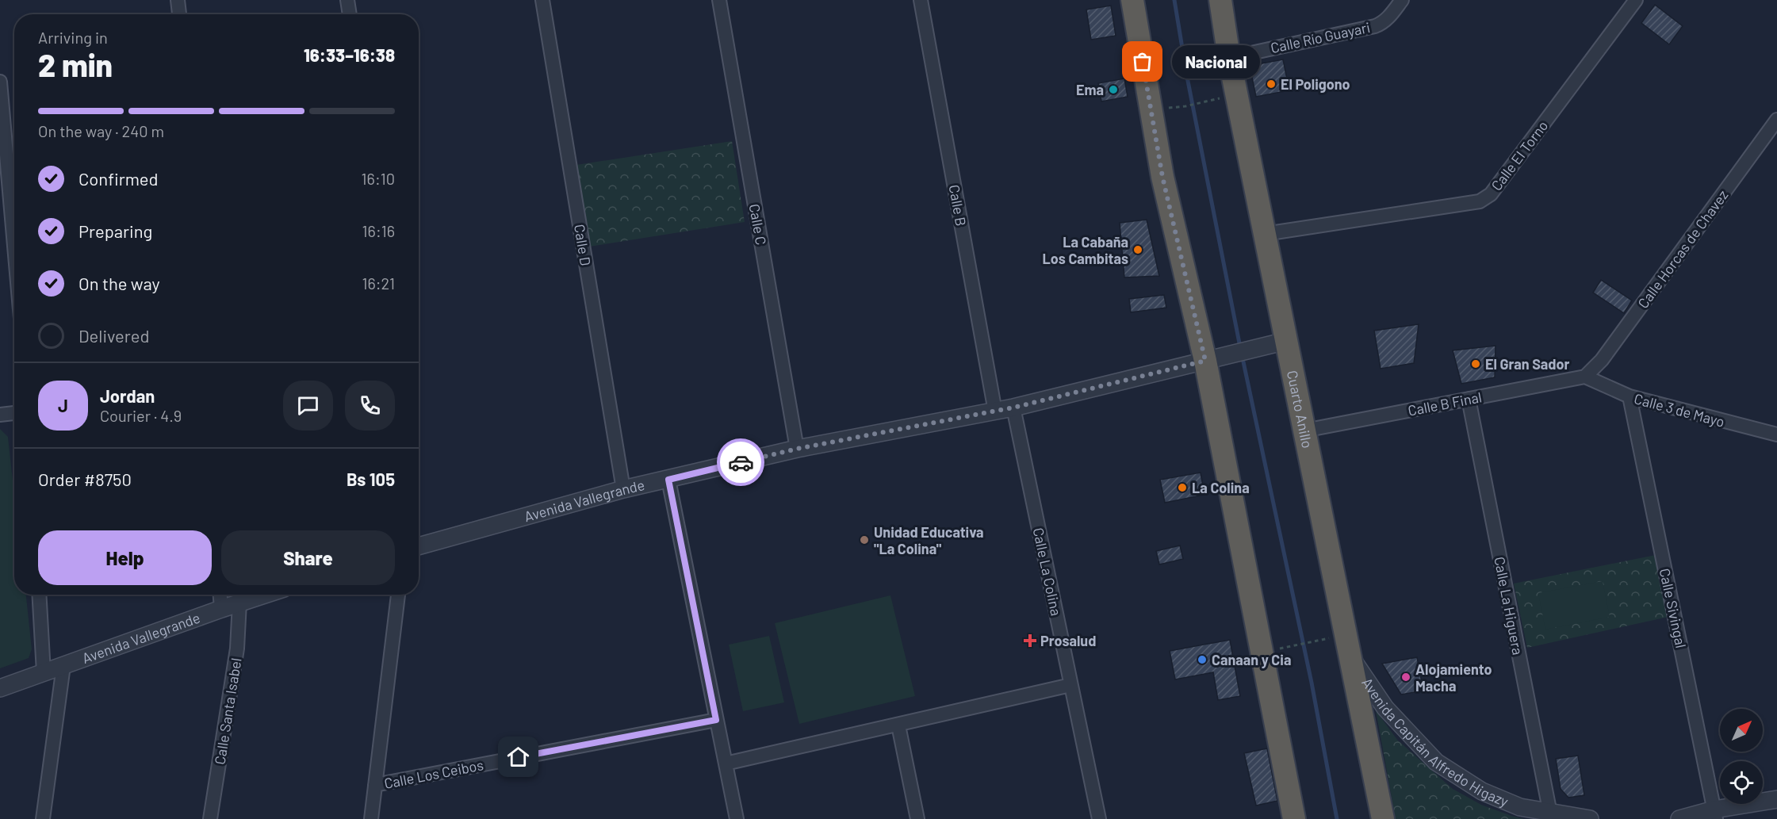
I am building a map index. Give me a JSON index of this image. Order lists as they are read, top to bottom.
{
  "streets": {
    "highway": ["Cuarto Anillo"],
    "street": [
      "Calle Río Guayari",
      "Calle El Torno",
      "Calle B",
      "Calle C",
      "Calle D",
      "Calle Horcas de Chavez",
      "Calle B Final",
      "Calle 3 de Mayo",
      "Avenida Vallegrande",
      "Calle La Colina",
      "Calle La Higuera",
      "Calle Sivingal",
      "Calle Santa Isabel",
      "Avenida Capitán Alfredo Higazy",
      "Calle Los Ceibos"
    ]
  },
  "crossings": [
    ["Calle Río Guayari", "Cuarto Anillo"],
    ["Calle El Torno", "Cuarto Anillo"],
    ["Calle B", "Avenida Vallegrande"],
    ["Calle C", "Avenida Vallegrande"],
    ["Calle D", "Avenida Vallegrande"],
    ["Calle Horcas de Chavez", "Calle B Final"],
    ["Calle Horcas de Chavez", "Calle 3 de Mayo"],
    ["Calle B Final", "Cuarto Anillo"],
    ["Calle B Final", "Calle 3 de Mayo"],
    ["Calle B Final", "Calle La Higuera"],
    ["Cuarto Anillo", "Avenida Vallegrande"],
    ["Cuarto Anillo", "Avenida Capitán Alfredo Higazy"],
    ["Calle 3 de Mayo", "Calle Sivingal"],
    ["Avenida Vallegrande", "Calle La Colina"],
    ["Avenida Vallegrande", "Calle Santa Isabel"],
    ["Calle La Higuera", "Avenida Capitán Alfredo Higazy"]
  ],
  "places": {
    "other": [
      "Nacional",
      "El Poligono",
      "Ema",
      "La Cabaña Los Cambitas",
      "El Gran Sador",
      "La Colina",
      "Unidad Educativa \"La Colina\"",
      "Canaan y Cia",
      "Alojamiento Macha"
    ],
    "health": ["Prosalud"]
  },
  "north": "top right",
  "page": {
    "heading": ["2 min", "Arriving in", "16:33–16:38"],
    "panel": [
      "Jordan",
      "Courier · 4.9",
      "Order #8750",
      "Bs 105"
    ],
    "bubble": "Nacional",
    "bar": "On the way · 240 m",
    "list": [
      ["Confirmed", "16:10"],
      ["Preparing", "16:16"],
      ["On the way", "16:21"],
      "Delivered"
    ],
    "round": "J",
    "buttons": ["Help", "Share"]
  }
}
